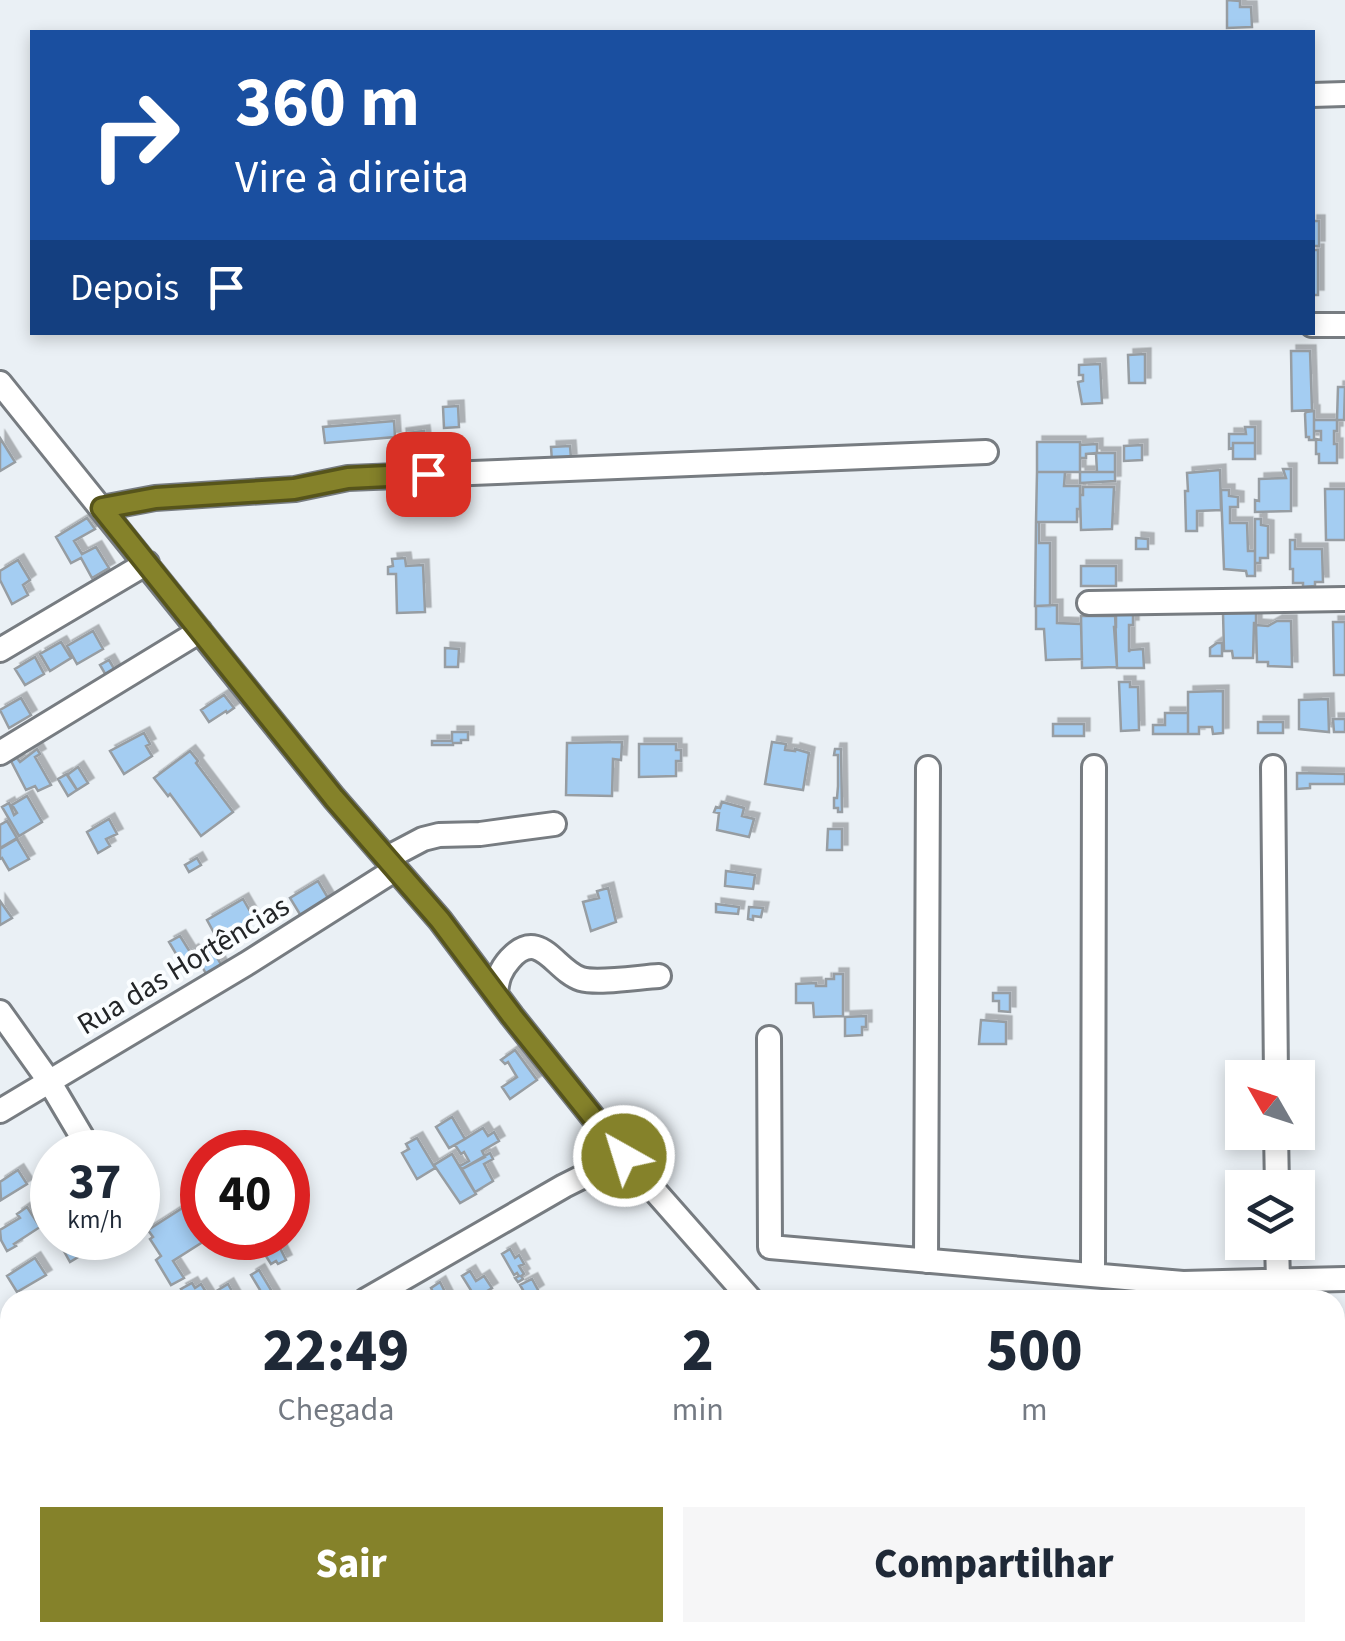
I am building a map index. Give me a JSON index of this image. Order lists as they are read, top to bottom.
{
  "streets": {
    "street": ["Rua das Hortências"]
  },
  "north": "top left",
  "page": {
    "turn": ["360 m", "Vire à direita"],
    "then": "Depois",
    "speed": "37 km/h",
    "limit": "40",
    "eta": [
      "22:49",
      "Chegada",
      "2",
      "min",
      "500",
      "m"
    ],
    "buttons": ["Sair", "Compartilhar"]
  }
}
